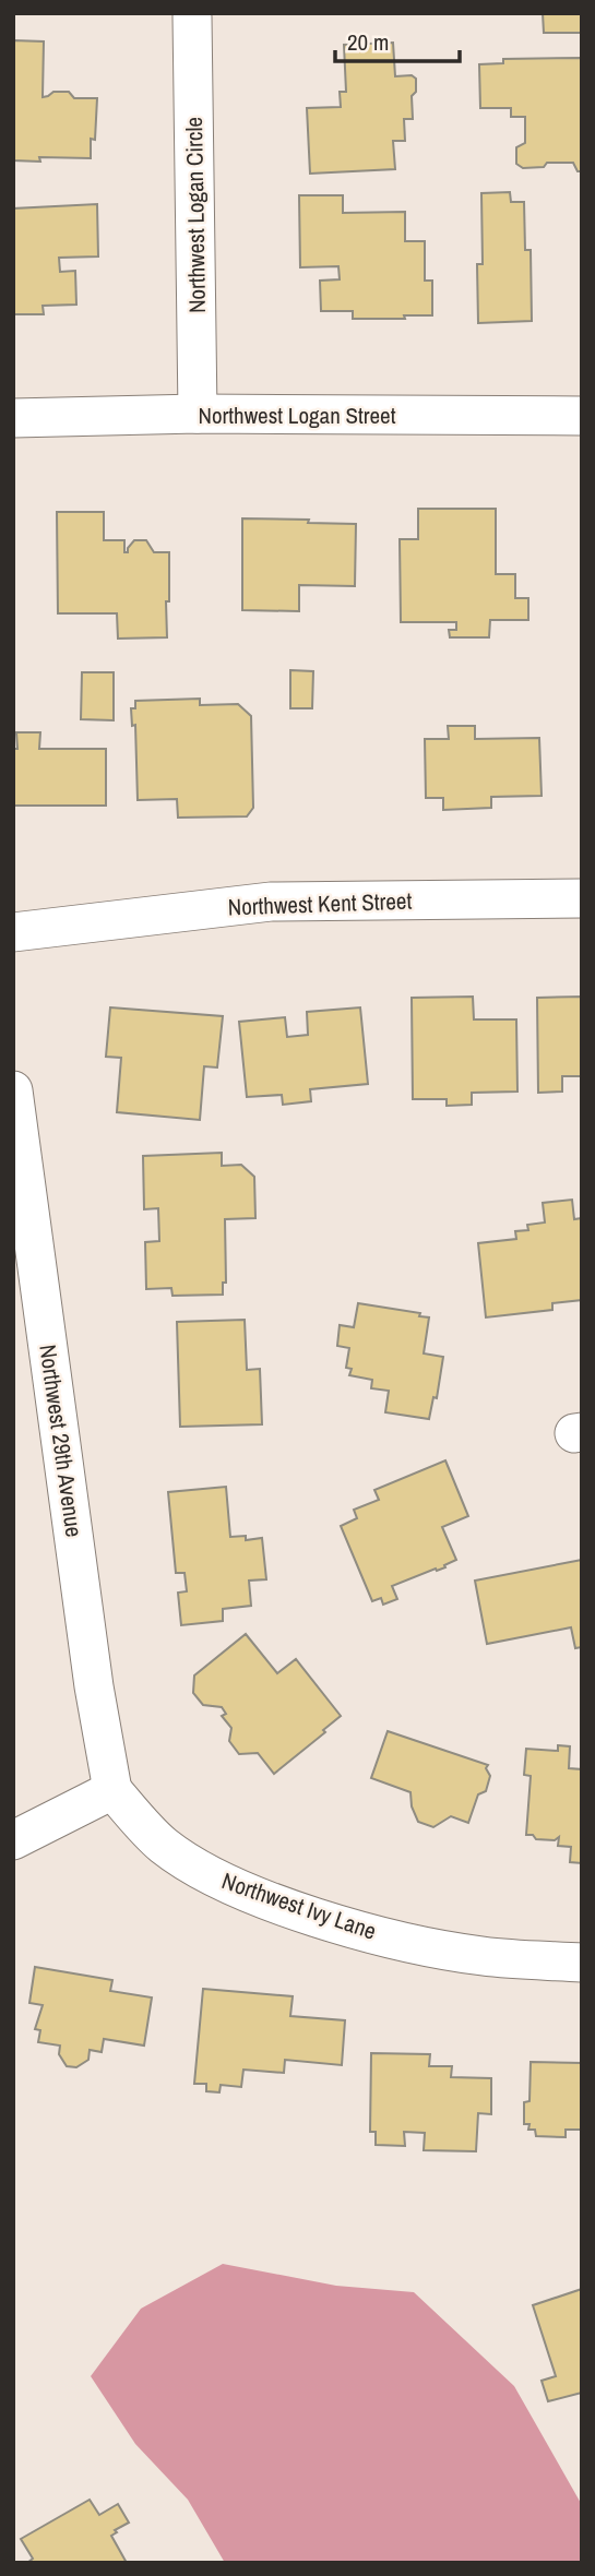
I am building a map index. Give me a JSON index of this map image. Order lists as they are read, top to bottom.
{
  "streets": {
    "street": [
      "Northwest Logan Circle",
      "Northwest Logan Street",
      "Northwest Kent Street",
      "Northwest 29th Avenue",
      "Northwest Ivy Lane"
    ]
  },
  "crossings": [
    ["Northwest Logan Circle", "Northwest Logan Street"],
    ["Northwest 29th Avenue", "Northwest Ivy Lane"]
  ],
  "scale_bar": "20 m"
}
